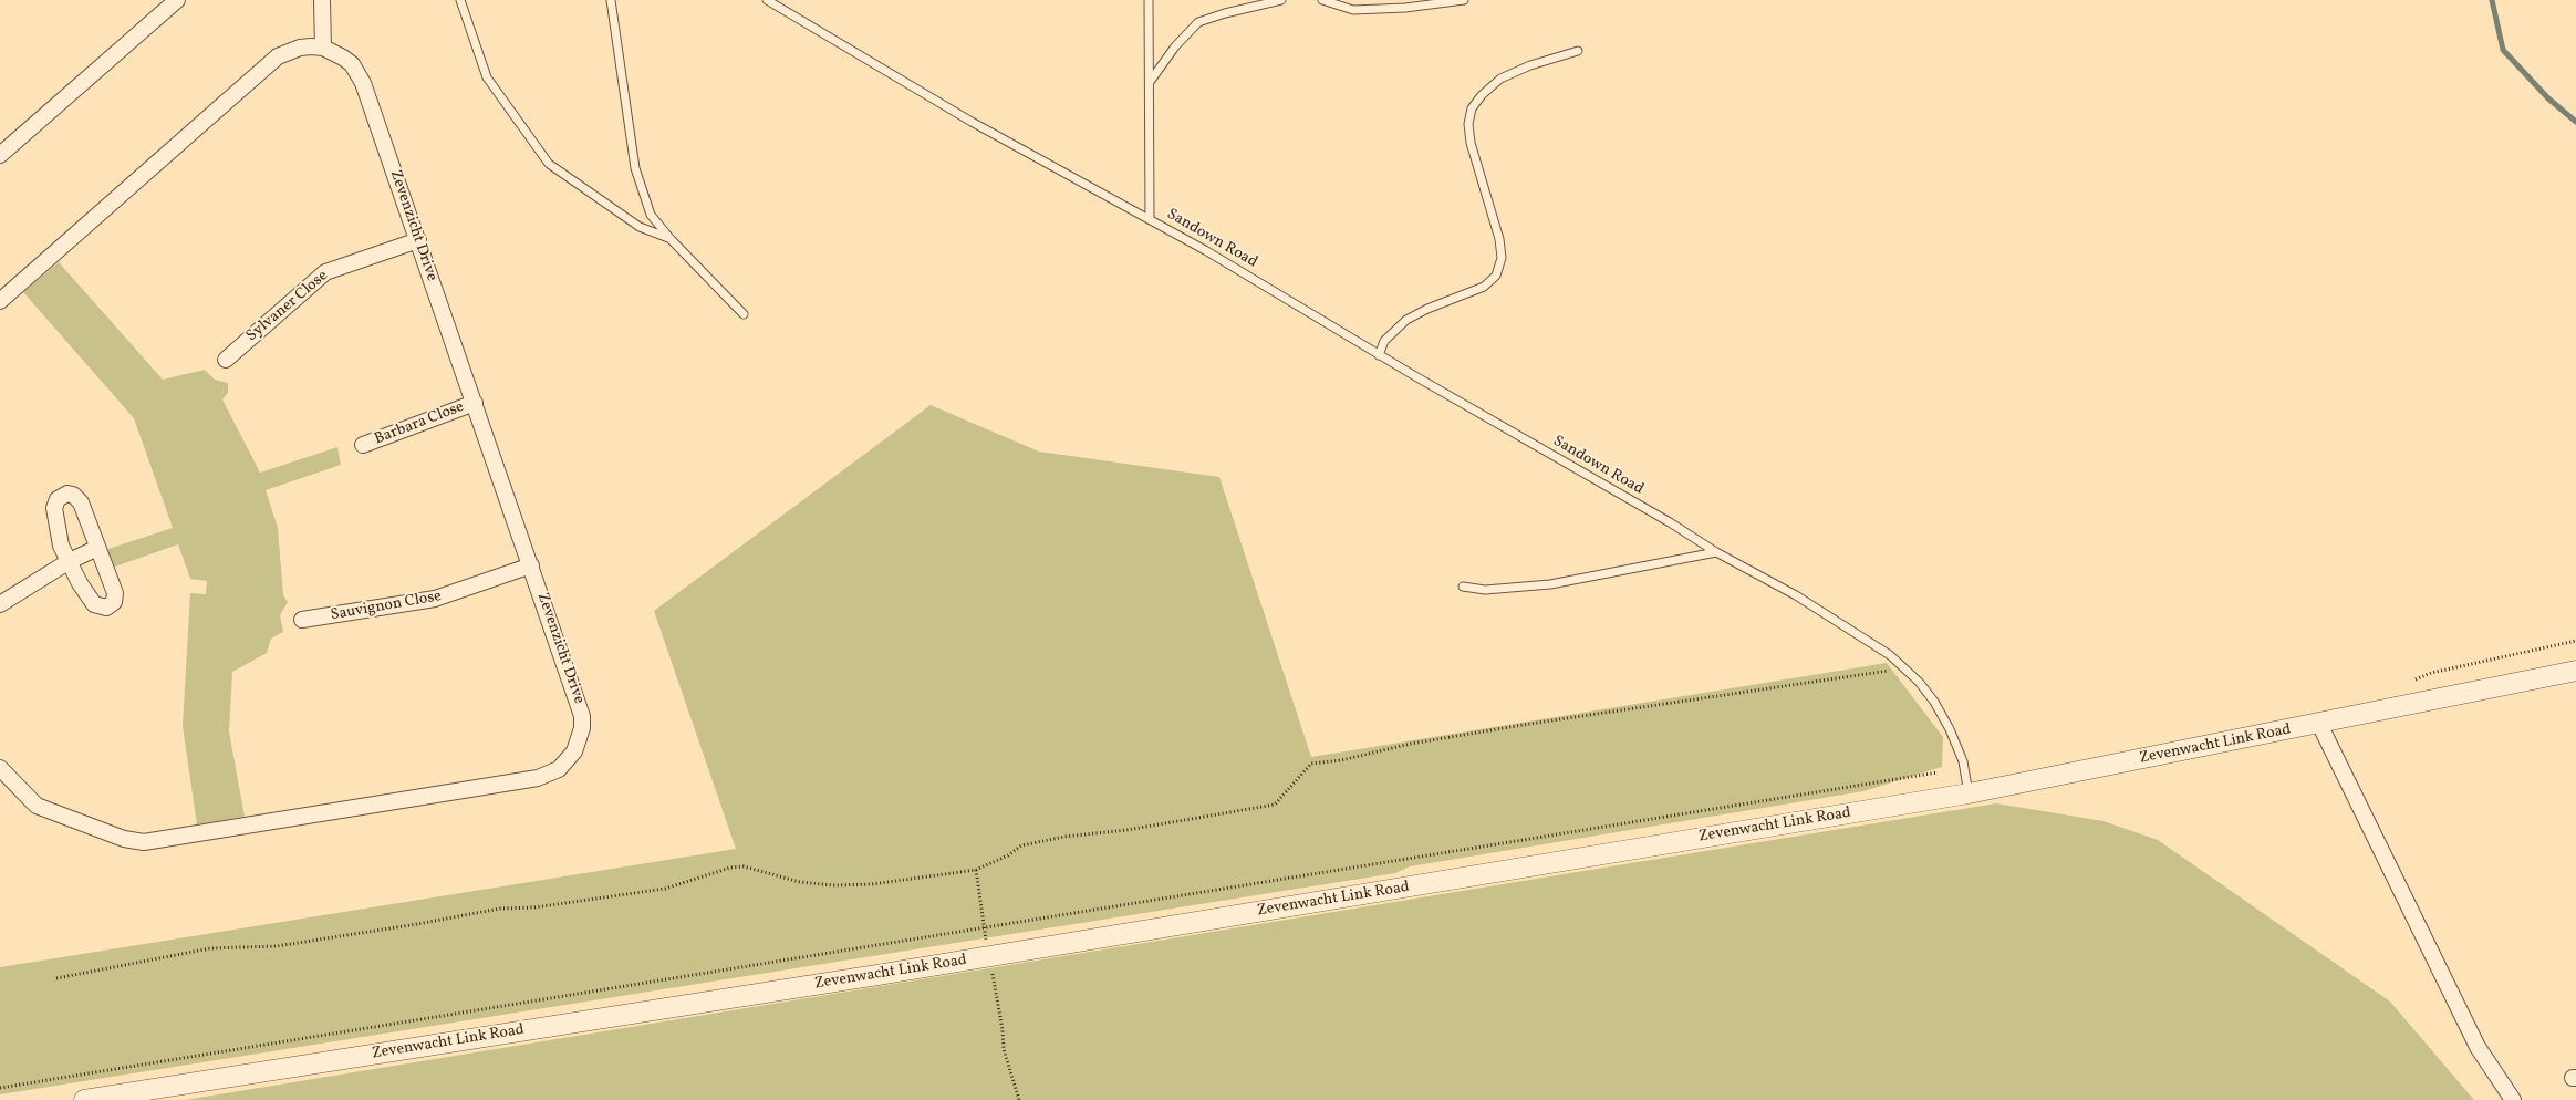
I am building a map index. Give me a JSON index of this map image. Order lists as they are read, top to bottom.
{
  "streets": {
    "street": [
      "Zevenzicht Drive",
      "Sylvaner Close",
      "Barbara Close",
      "Sauvignon Close",
      "Zevenwacht Link Road"
    ],
    "lane": ["Sandown Road"]
  },
  "crossings": [
    ["Zevenzicht Drive", "Sylvaner Close"],
    ["Zevenzicht Drive", "Barbara Close"],
    ["Zevenzicht Drive", "Sauvignon Close"],
    ["Sandown Road", "Zevenwacht Link Road"]
  ]
}
